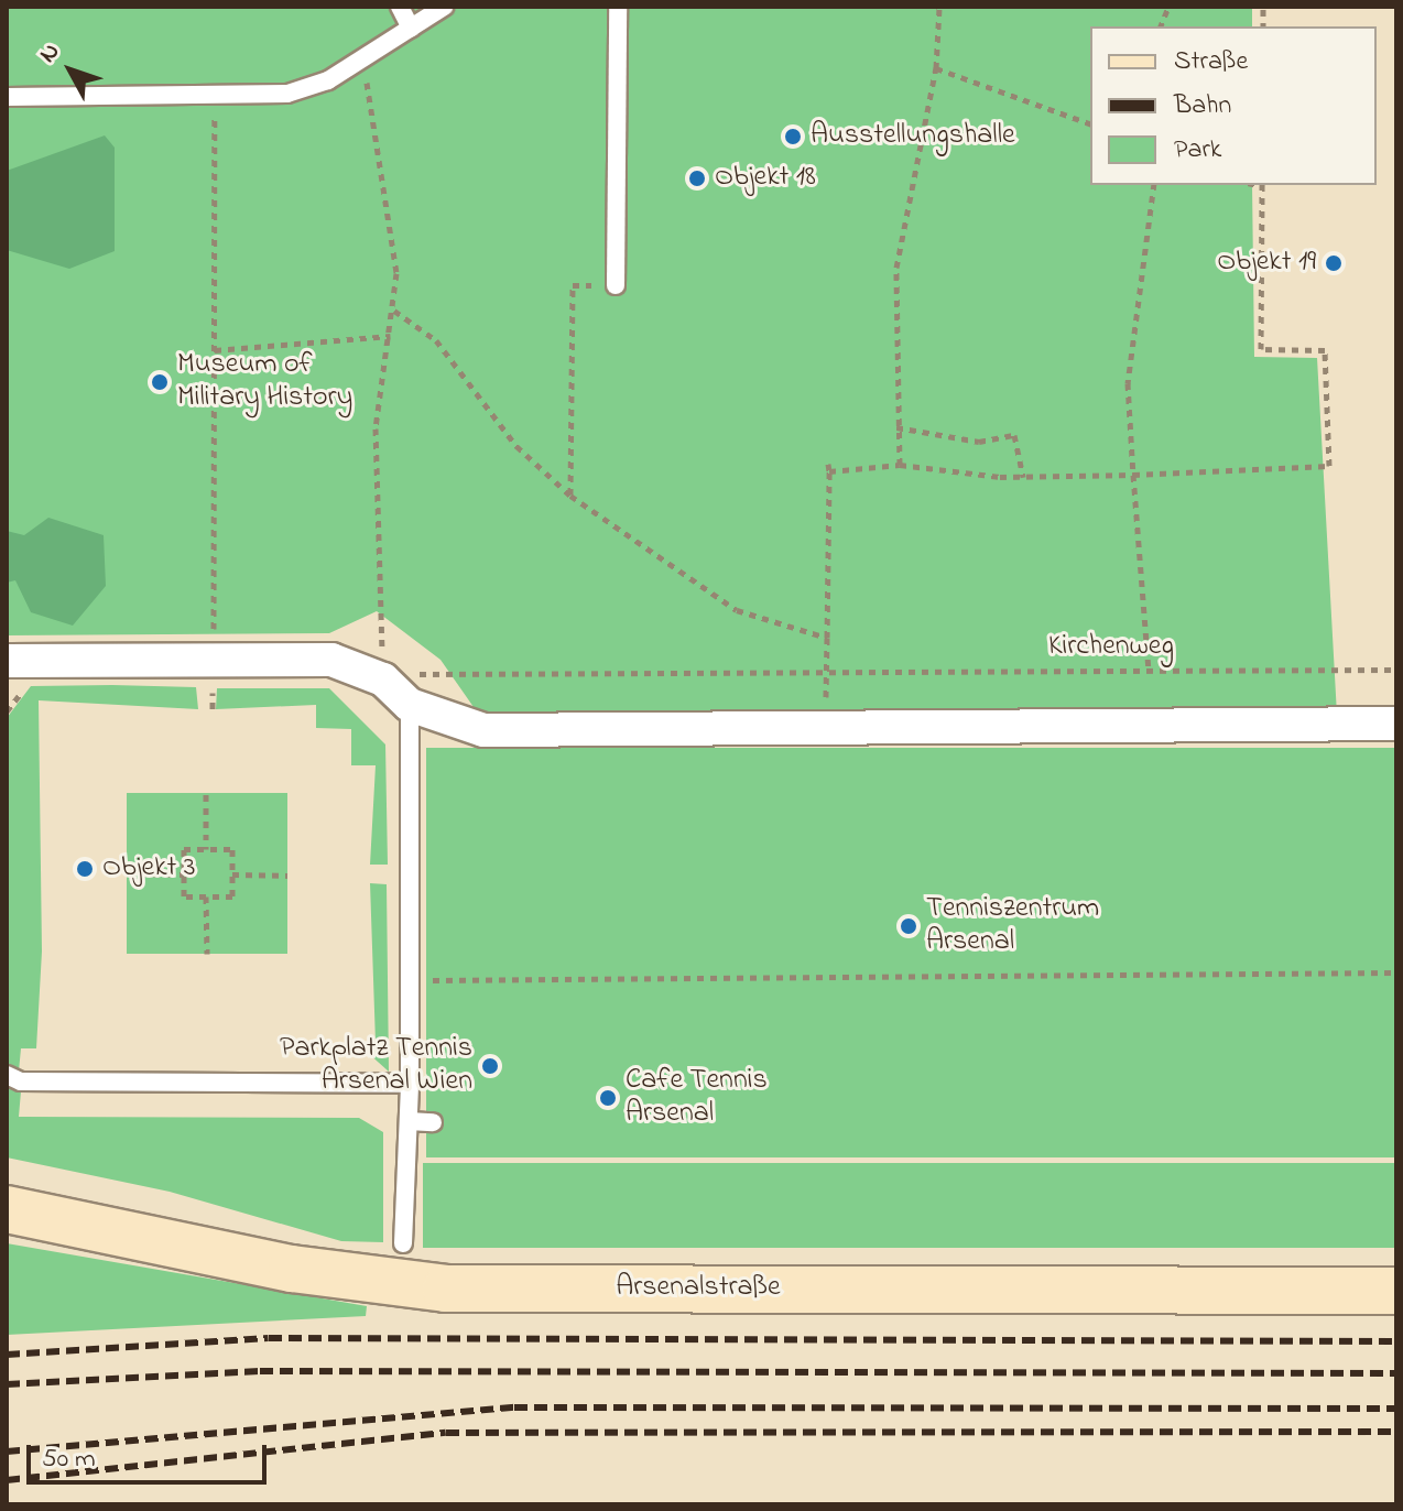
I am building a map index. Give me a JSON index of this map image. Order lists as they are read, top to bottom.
{
  "streets": {
    "main road": ["Arsenalstraße"],
    "path": ["Kirchenweg"]
  },
  "places": [
    "Ausstellungshalle",
    "Objekt 18",
    "Objekt 19",
    "Museum of Military History",
    "Objekt 3",
    "Tenniszentrum Arsenal",
    "Parkplatz Tennis Arsenal Wien",
    "Cafe Tennis Arsenal"
  ],
  "legend": ["Straße", "Bahn", "Park"],
  "scale_bar": "50 m",
  "north": "top left"
}
